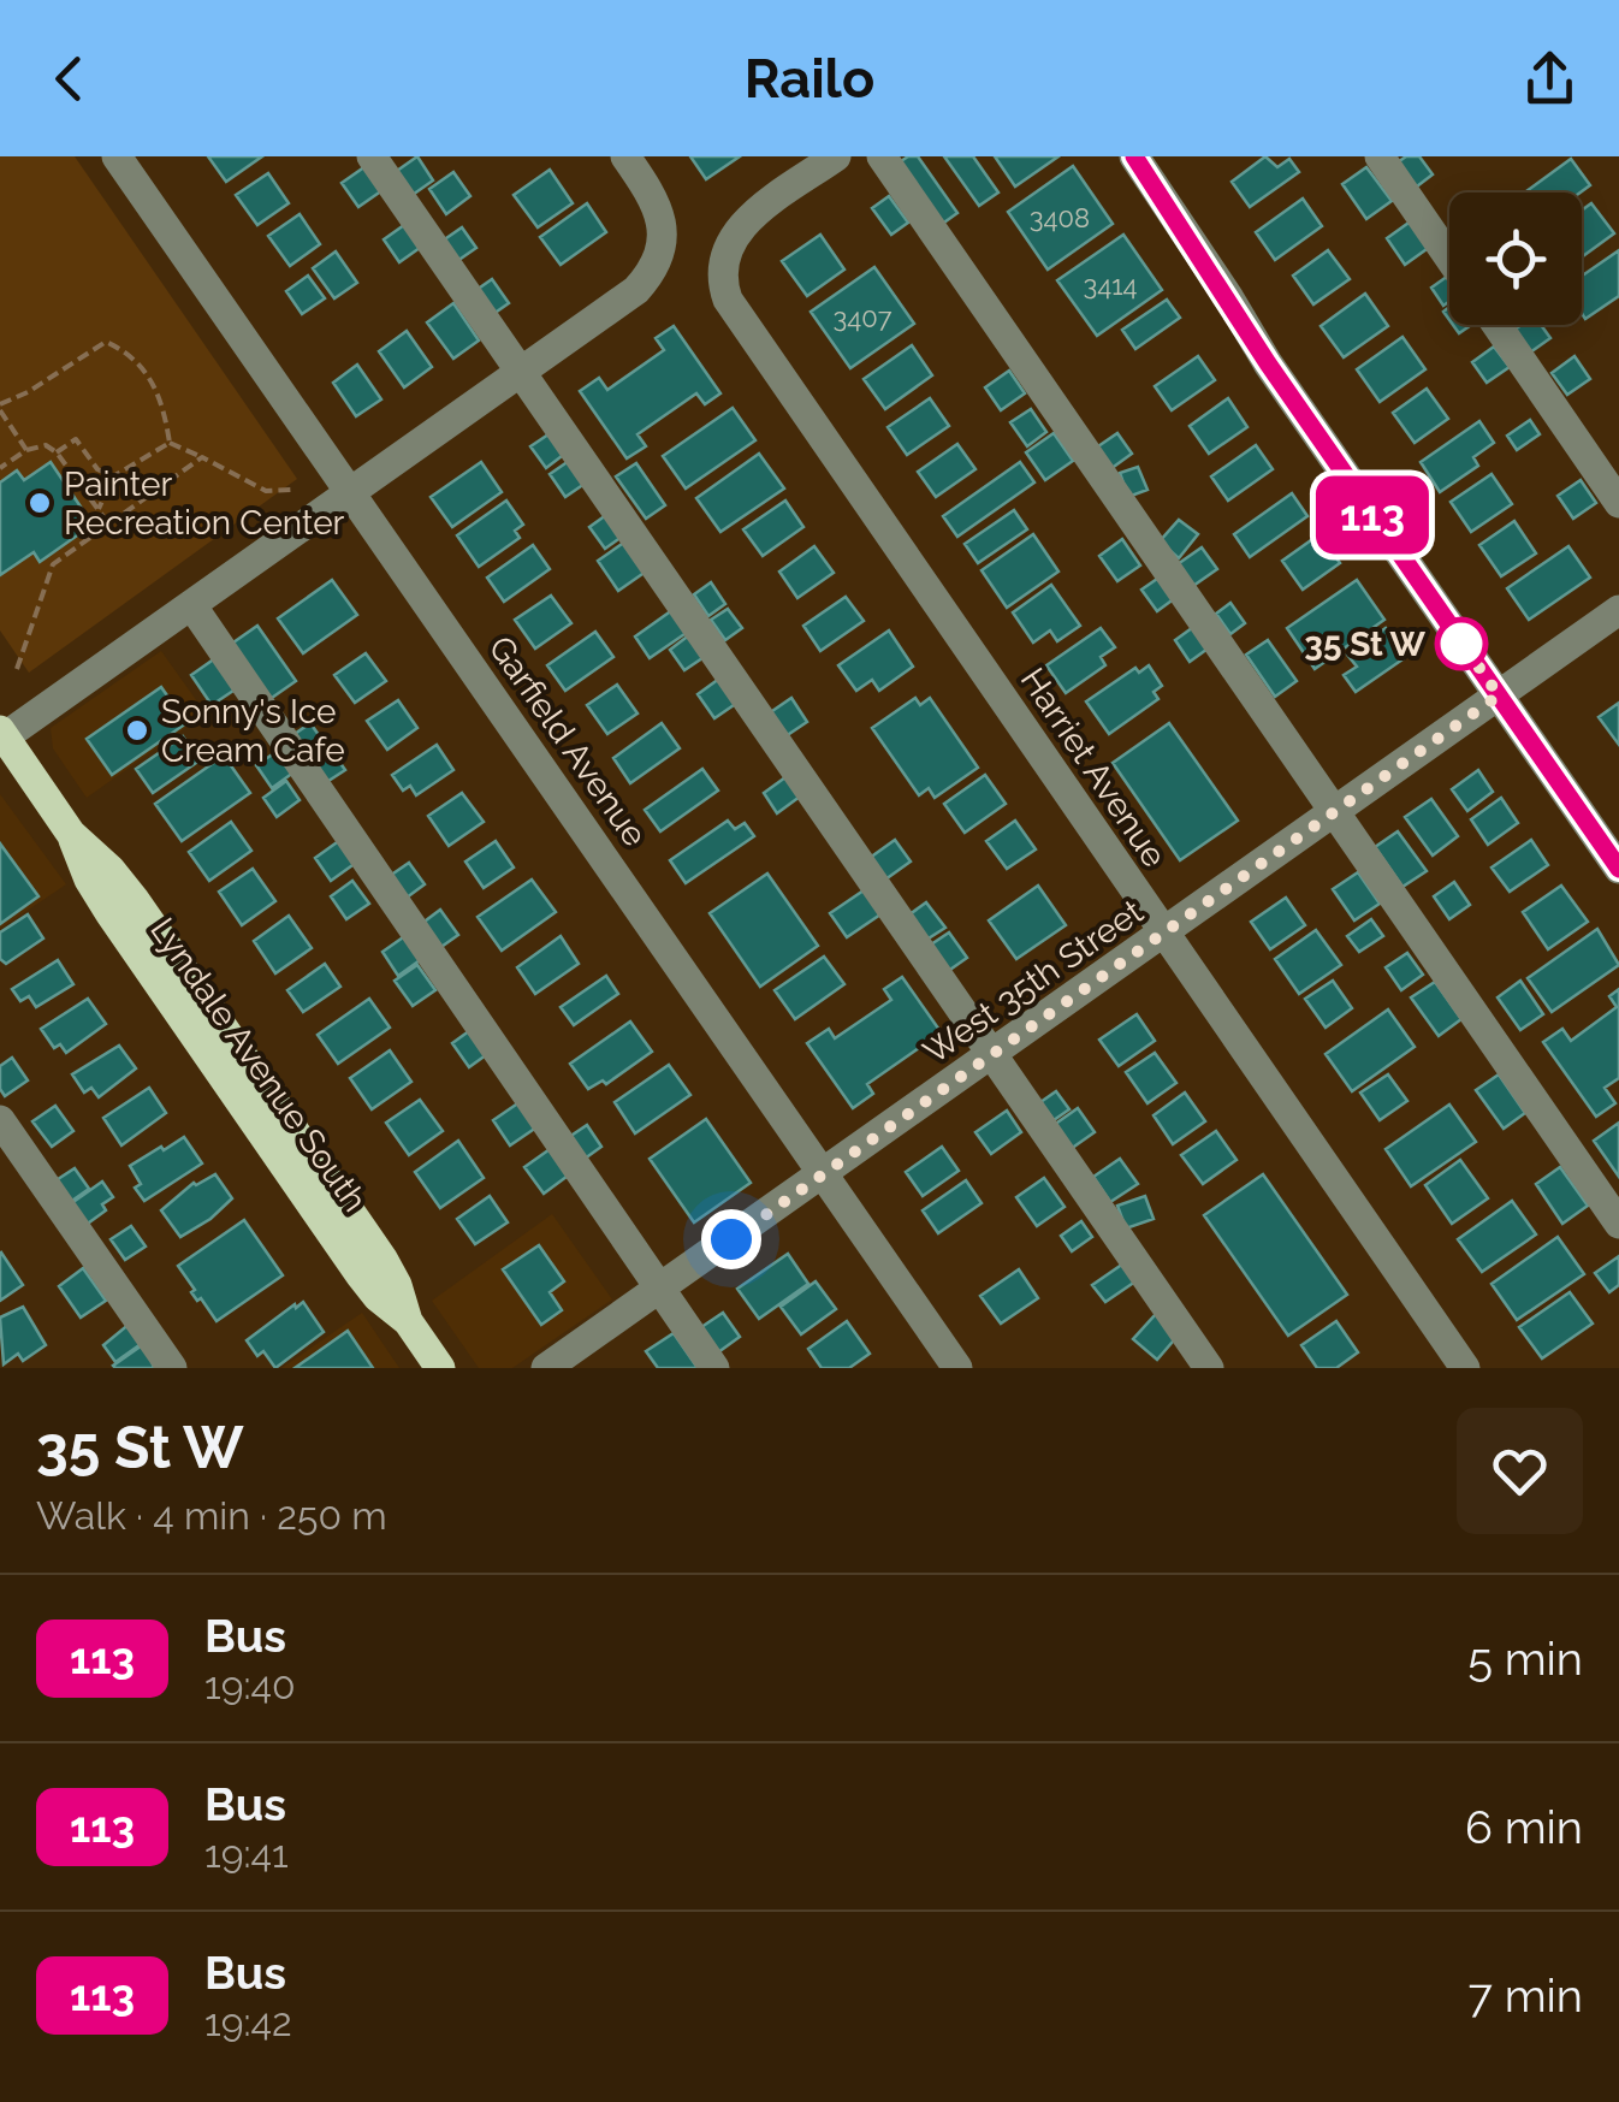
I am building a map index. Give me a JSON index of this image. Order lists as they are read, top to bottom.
{
  "streets": {
    "main road": ["Lyndale Avenue South"],
    "street": ["Garfield Avenue", "Harriet Avenue", "West 35th Street"]
  },
  "crossings": [
    ["Garfield Avenue", "West 35th Street"],
    ["Harriet Avenue", "West 35th Street"]
  ],
  "places": ["Painter Recreation Center", "35 St W", "Sonny's Ice Cream Cafe"],
  "lines": ["bus line 113"],
  "house_numbers": ["3408", "3414", "3407"],
  "page": {
    "header": "Railo",
    "on_map": "113",
    "heading": ["35 St W", "Walk · 4 min · 250 m"],
    "list": [
      {
        "mark": "113",
        "name": "Bus",
        "note": "19:40",
        "value": "5 min"
      },
      {
        "mark": "113",
        "name": "Bus",
        "note": "19:41",
        "value": "6 min"
      },
      {
        "mark": "113",
        "name": "Bus",
        "note": "19:42",
        "value": "7 min"
      }
    ]
  }
}
